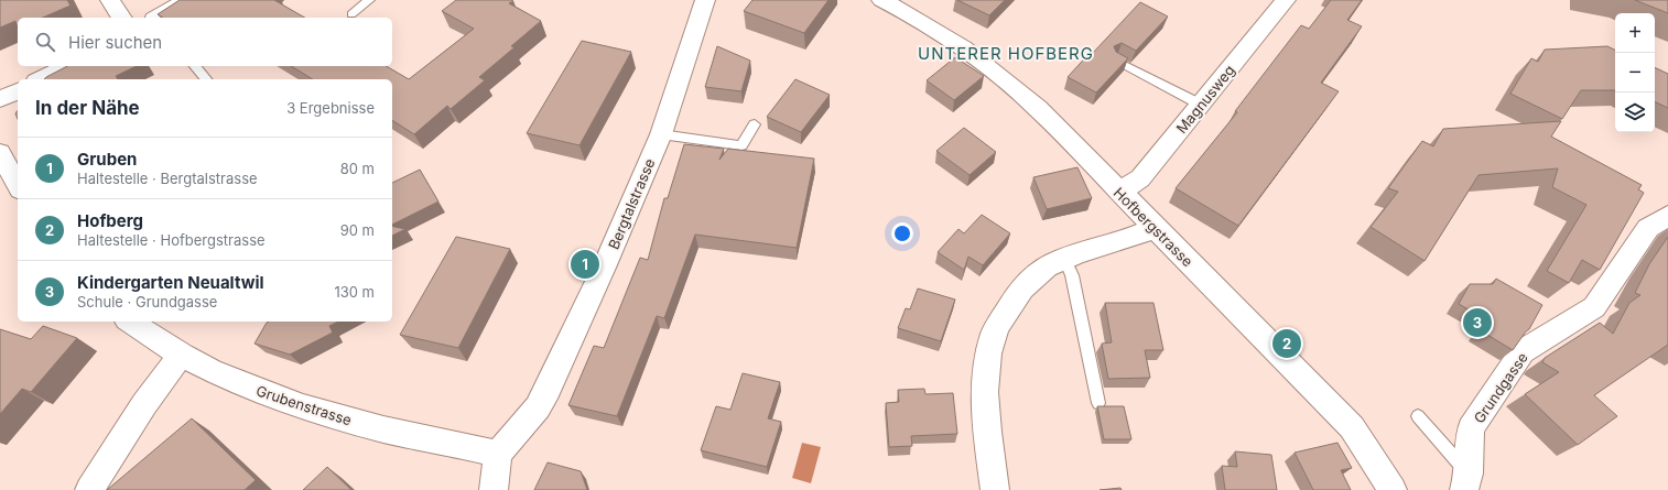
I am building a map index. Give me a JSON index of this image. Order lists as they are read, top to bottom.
{
  "streets": {
    "street": [
      "Magnusweg",
      "Bergtalstrasse",
      "Hofbergstrasse",
      "Grundgasse",
      "Grubenstrasse"
    ]
  },
  "crossings": [
    ["Magnusweg", "Hofbergstrasse"],
    ["Bergtalstrasse", "Grubenstrasse"]
  ],
  "districts": ["UNTERER HOFBERG"],
  "page": {
    "map_buttons": ["+", "−"],
    "search": "Hier suchen",
    "heading": ["In der Nähe", "3 Ergebnisse"],
    "list": [
      {
        "mark": "1",
        "name": "Gruben",
        "note": "Haltestelle · Bergtalstrasse",
        "value": "80 m"
      },
      {
        "mark": "2",
        "name": "Hofberg",
        "note": "Haltestelle · Hofbergstrasse",
        "value": "90 m"
      },
      {
        "mark": "3",
        "name": "Kindergarten Neualtwil",
        "note": "Schule · Grundgasse",
        "value": "130 m"
      }
    ],
    "pins": ["1", "3", "2"]
  }
}
